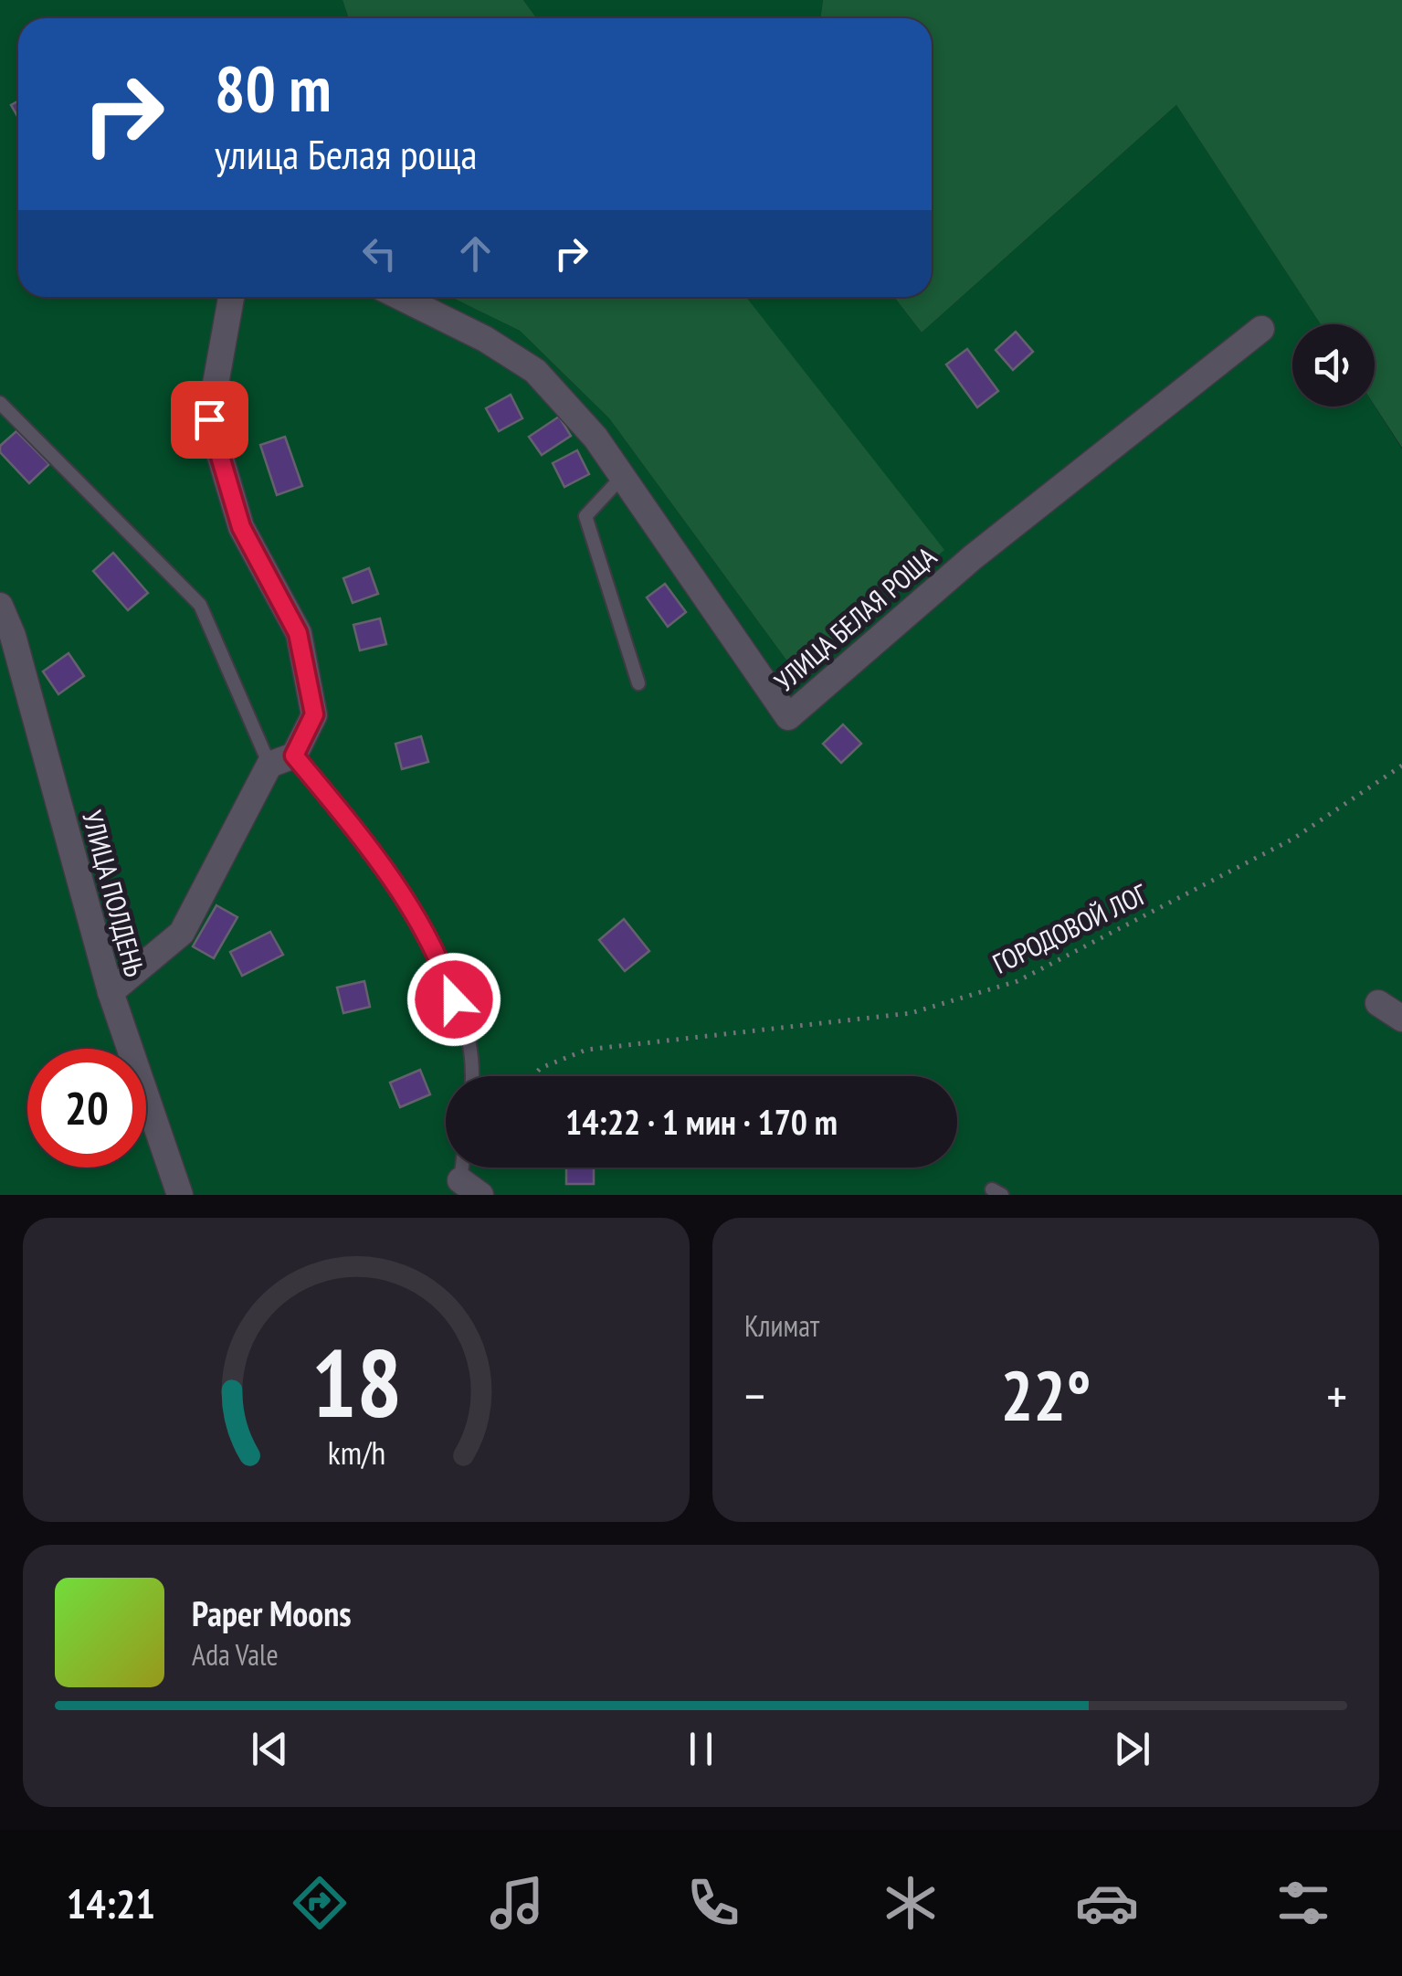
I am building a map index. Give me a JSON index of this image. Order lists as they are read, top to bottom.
{
  "streets": {
    "street": ["УЛИЦА БЕЛАЯ РОЩА", "УЛИЦА ПОЛДЕНЬ"],
    "path": ["ГОРОДОВОЙ ЛОГ"]
  },
  "page": {
    "turn": ["80 m", "улица Белая роща"],
    "limit": "20",
    "trip": "14:22 · 1 мин · 170 m",
    "tile": "Климат",
    "heat": ["−", "22°", "+"],
    "song": ["Paper Moons", "Ada Vale"],
    "tabs": "14:21",
    "gauge": ["18", "km/h"]
  }
}
